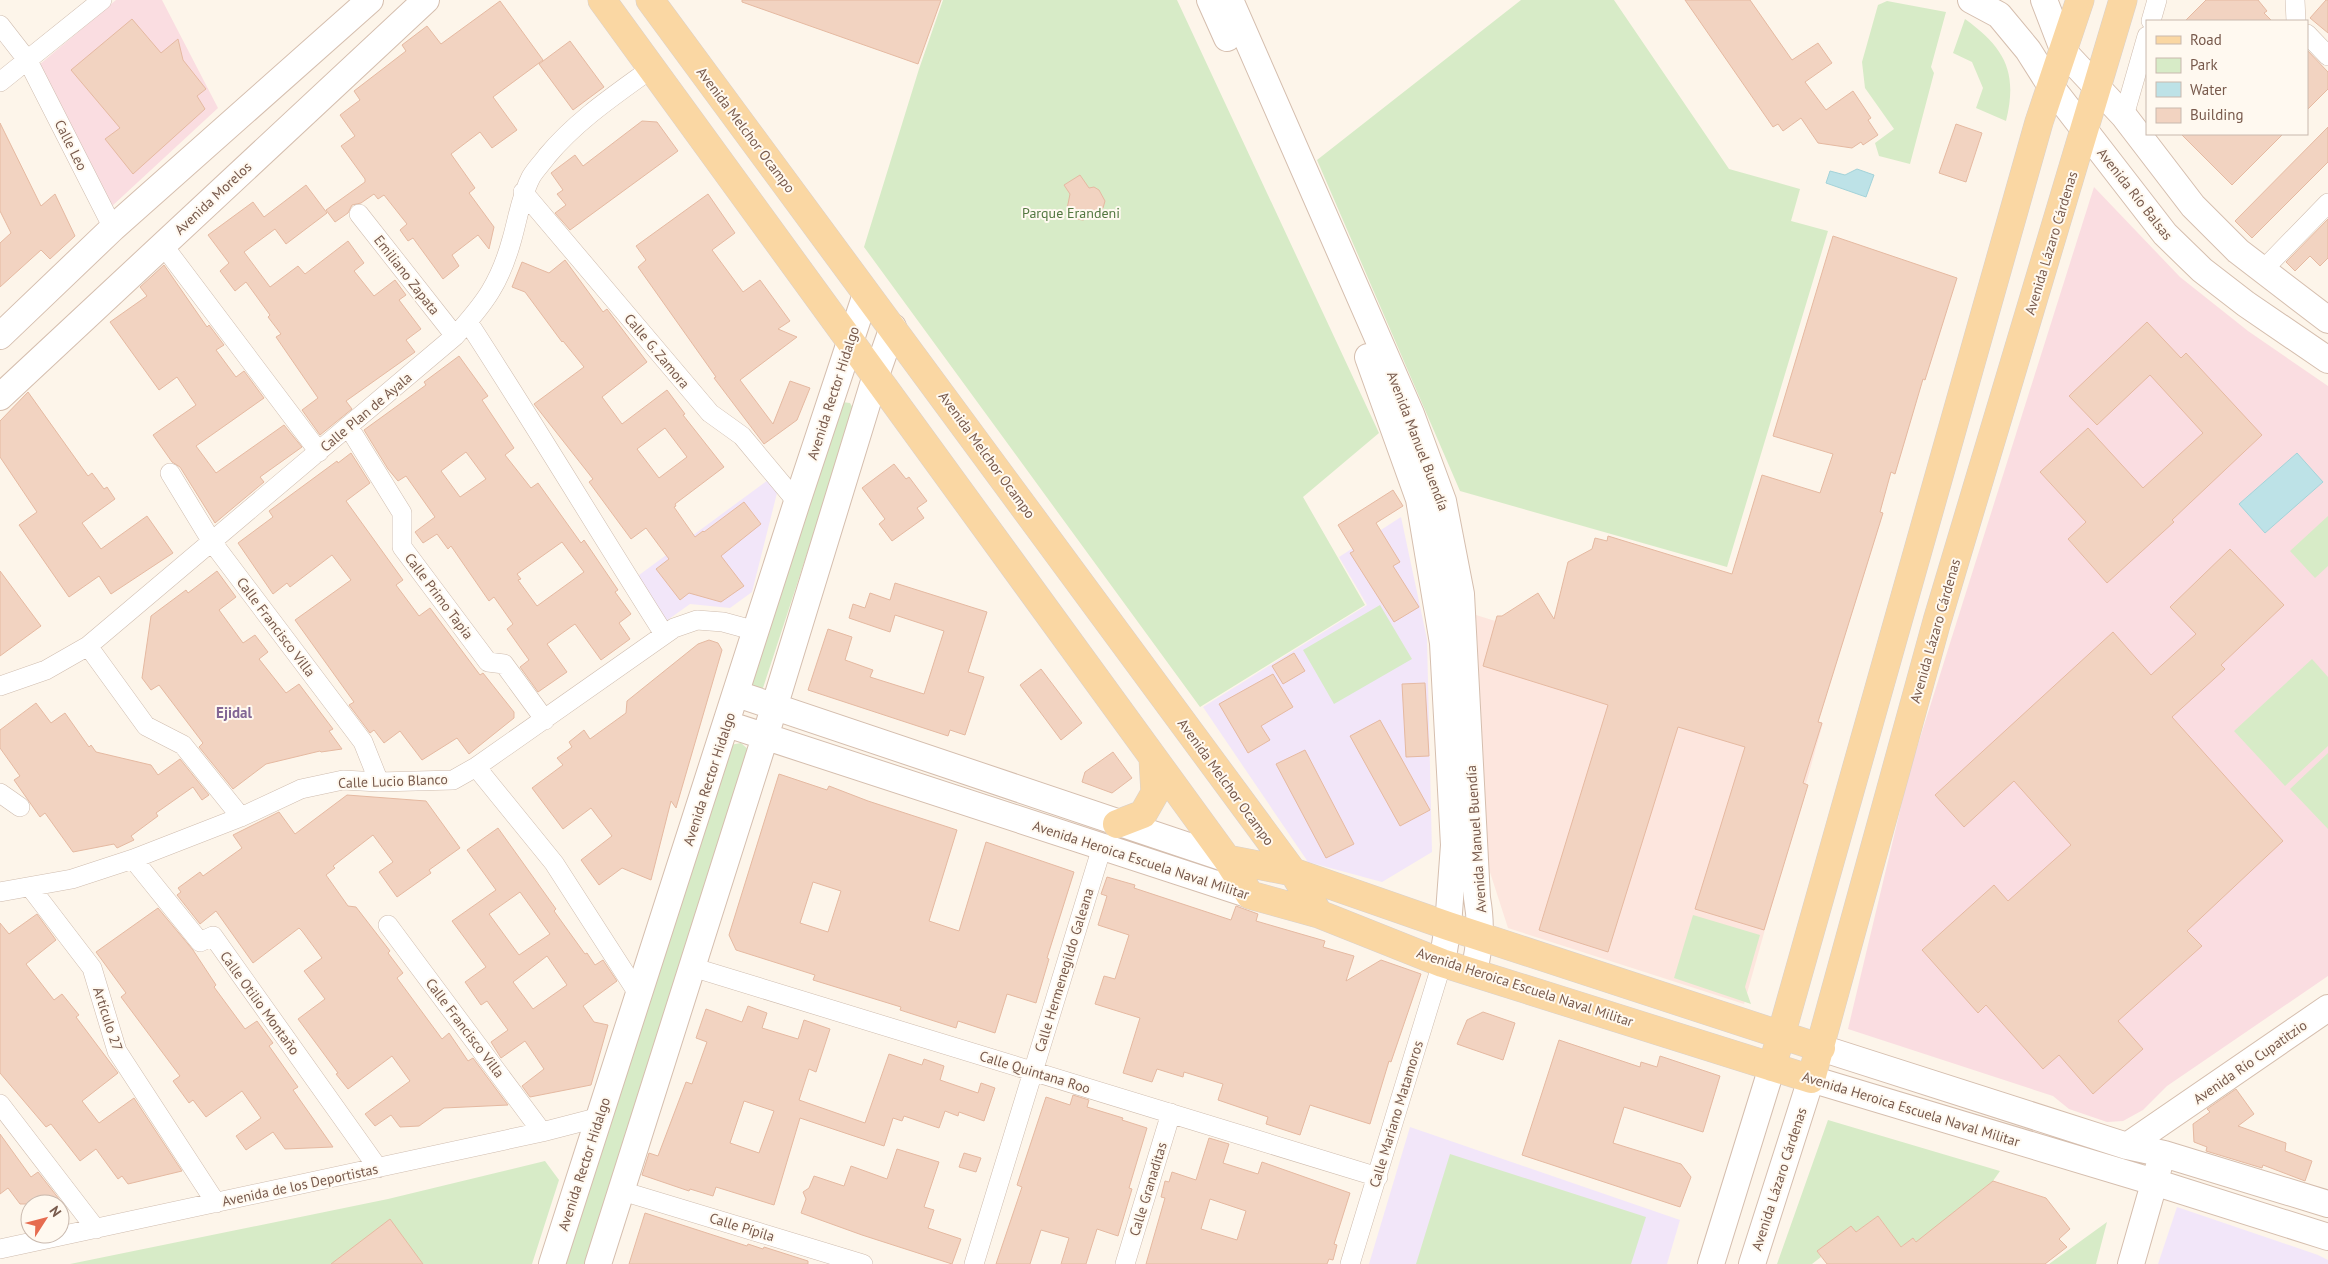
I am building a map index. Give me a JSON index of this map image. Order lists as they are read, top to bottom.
{
  "streets": {
    "main road": ["Avenida Melchor Ocampo", "Avenida Lázaro Cárdenas", "Avenida Heroica Escuela Naval Militar"],
    "street": [
      "Calle Leo",
      "Avenida Río Balsas",
      "Avenida Morelos",
      "Emiliano Zapata",
      "Calle G. Zamora",
      "Avenida Rector Hidalgo",
      "Calle Plan de Ayala",
      "Avenida Manuel Buendía",
      "Calle Primo Tapia",
      "Calle Francisco Villa",
      "Calle Lucio Blanco",
      "Calle Hermenegildo Galeana",
      "Calle Otilio Montaño",
      "Artículo 27",
      "Avenida Río Cupatitzio",
      "Calle Quintana Roo",
      "Calle Mariano Matamoros",
      "Avenida de los Deportistas",
      "Calle Granaditas",
      "Calle Pípila"
    ]
  },
  "crossings": [
    ["Avenida Melchor Ocampo", "Avenida Rector Hidalgo"],
    ["Avenida Melchor Ocampo", "Avenida Heroica Escuela Naval Militar"],
    ["Avenida Río Balsas", "Avenida Lázaro Cárdenas"],
    ["Avenida Lázaro Cárdenas", "Avenida Heroica Escuela Naval Militar"],
    ["Emiliano Zapata", "Calle Plan de Ayala"],
    ["Calle G. Zamora", "Avenida Rector Hidalgo"],
    ["Calle G. Zamora", "Calle Plan de Ayala"],
    ["Avenida Rector Hidalgo", "Calle Lucio Blanco"],
    ["Avenida Rector Hidalgo", "Avenida Heroica Escuela Naval Militar"],
    ["Avenida Rector Hidalgo", "Avenida de los Deportistas"],
    ["Calle Plan de Ayala", "Calle Primo Tapia"],
    ["Calle Plan de Ayala", "Calle Francisco Villa"],
    ["Avenida Manuel Buendía", "Avenida Heroica Escuela Naval Militar"],
    ["Avenida Manuel Buendía", "Calle Mariano Matamoros"],
    ["Calle Primo Tapia", "Calle Lucio Blanco"],
    ["Calle Francisco Villa", "Calle Lucio Blanco"],
    ["Calle Francisco Villa", "Avenida de los Deportistas"],
    ["Calle Lucio Blanco", "Calle Otilio Montaño"],
    ["Calle Lucio Blanco", "Artículo 27"],
    ["Avenida Heroica Escuela Naval Militar", "Calle Hermenegildo Galeana"],
    ["Avenida Heroica Escuela Naval Militar", "Avenida Río Cupatitzio"],
    ["Avenida Heroica Escuela Naval Militar", "Calle Mariano Matamoros"],
    ["Calle Hermenegildo Galeana", "Calle Quintana Roo"],
    ["Calle Otilio Montaño", "Avenida de los Deportistas"],
    ["Artículo 27", "Avenida de los Deportistas"],
    ["Calle Quintana Roo", "Calle Mariano Matamoros"],
    ["Calle Quintana Roo", "Calle Granaditas"]
  ],
  "districts": ["Ejidal"],
  "parks": ["Parque Erandeni"],
  "legend": [
    "Road",
    "Park",
    "Water",
    "Building"
  ],
  "north": "top right"
}
